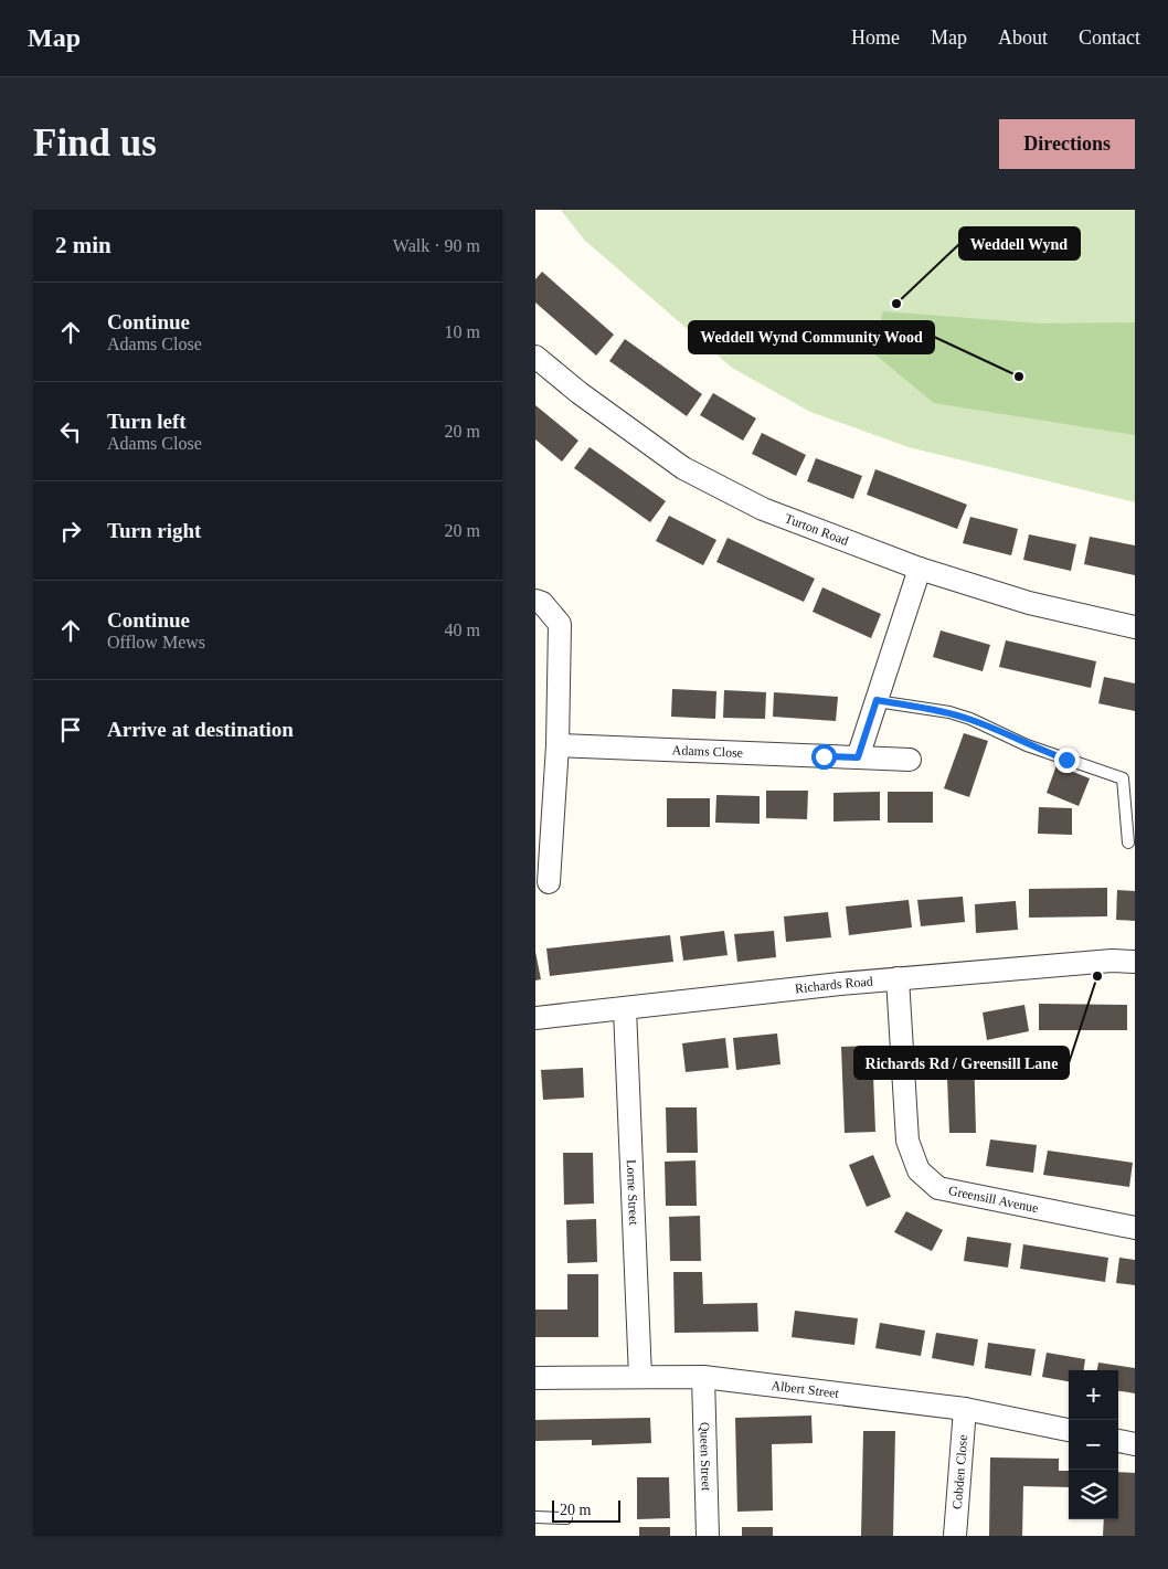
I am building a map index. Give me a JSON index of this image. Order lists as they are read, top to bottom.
{
  "streets": {
    "street": [
      "Turton Road",
      "Adams Close",
      "Richards Road",
      "Lorne Street",
      "Greensill Avenue",
      "Albert Street",
      "Queen Street",
      "Cobden Close"
    ]
  },
  "crossings": [
    ["Richards Road", "Lorne Street"],
    ["Richards Road", "Greensill Avenue"],
    ["Lorne Street", "Albert Street"],
    ["Albert Street", "Queen Street"],
    ["Albert Street", "Cobden Close"]
  ],
  "places": ["Weddell Wynd", "Weddell Wynd Community Wood", "Richards Rd / Greensill Lane"],
  "scale_bar": "20 m",
  "page": {
    "header": "Map",
    "nav": [
      "Home",
      "Map",
      "About",
      "Contact"
    ],
    "buttons": "Directions",
    "title": "Find us",
    "heading": ["2 min", "Walk · 90 m"],
    "list": [
      ["Continue", "Adams Close", "10 m"],
      ["Turn left", "Adams Close", "20 m"],
      ["Turn right", "20 m"],
      ["Continue", "Offlow Mews", "40 m"],
      "Arrive at destination"
    ],
    "map_buttons": ["+", "−"],
    "scale": "20 m"
  }
}
